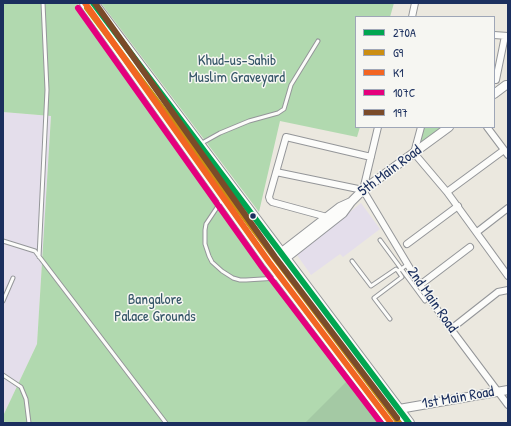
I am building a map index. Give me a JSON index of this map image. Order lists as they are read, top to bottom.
{
  "streets": {
    "street": ["5th Main Road", "2nd Main Road", "1st Main Road"]
  },
  "crossings": [
    ["5th Main Road", "2nd Main Road"],
    ["2nd Main Road", "1st Main Road"]
  ],
  "parks": ["Khud-us-Sahib Muslim Graveyard", "Bangalore Palace Grounds"],
  "lines": [
    "transit line 270A",
    "transit line K1",
    "transit line 197",
    "transit line G9",
    "transit line 107C"
  ],
  "legend": [
    "270A",
    "G9",
    "K1",
    "107C",
    "197"
  ]
}
